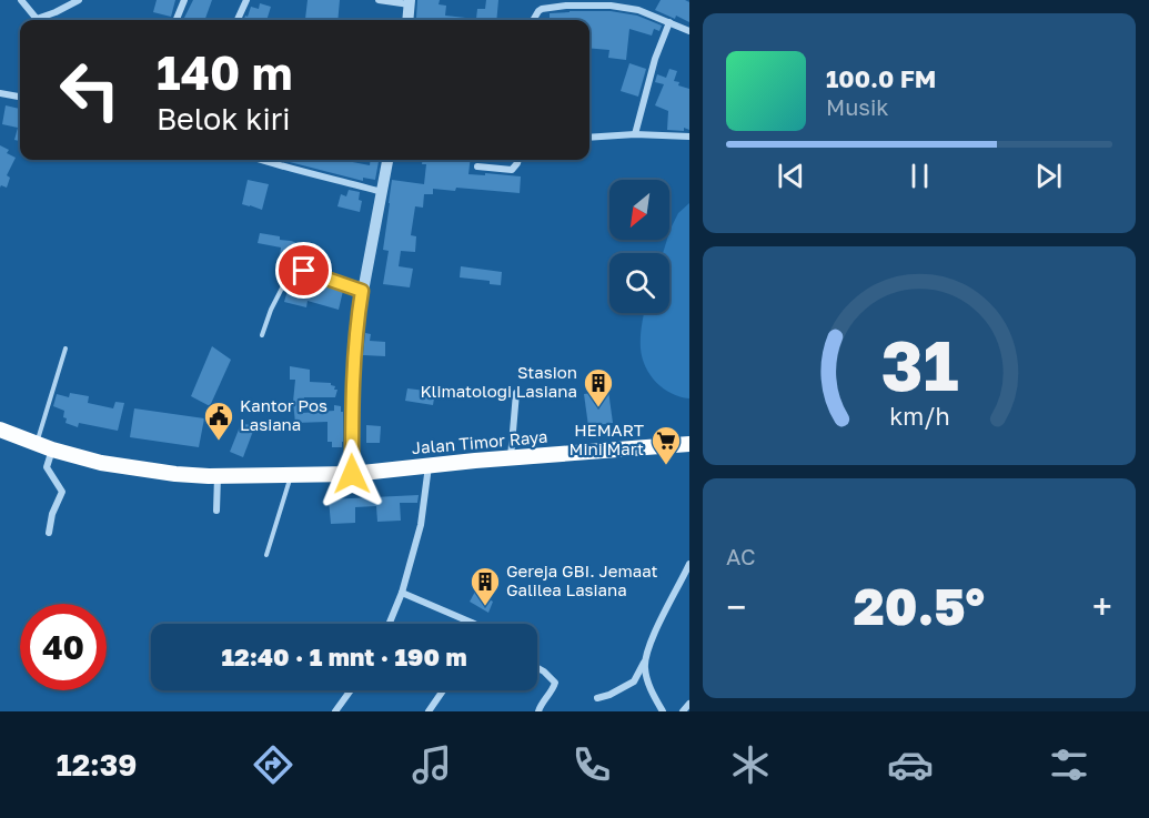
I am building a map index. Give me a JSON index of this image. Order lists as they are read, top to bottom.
{
  "streets": {
    "highway": ["Jalan Timor Raya"]
  },
  "places": {
    "building": ["Stasion Klimatologi Lasiana", "Gereja GBI. Jemaat Galilea Lasiana"],
    "public building": ["Kantor Pos Lasiana"],
    "supermarket": ["HEMART Mini Mart"]
  },
  "north": "bottom left",
  "page": {
    "turn": ["140 m", "Belok kiri"],
    "song": ["100.0 FM", "Musik"],
    "tile": "AC",
    "heat": ["−", "20.5°", "+"],
    "limit": "40",
    "trip": "12:40 · 1 mnt · 190 m",
    "tabs": "12:39",
    "gauge": ["31", "km/h"]
  }
}
